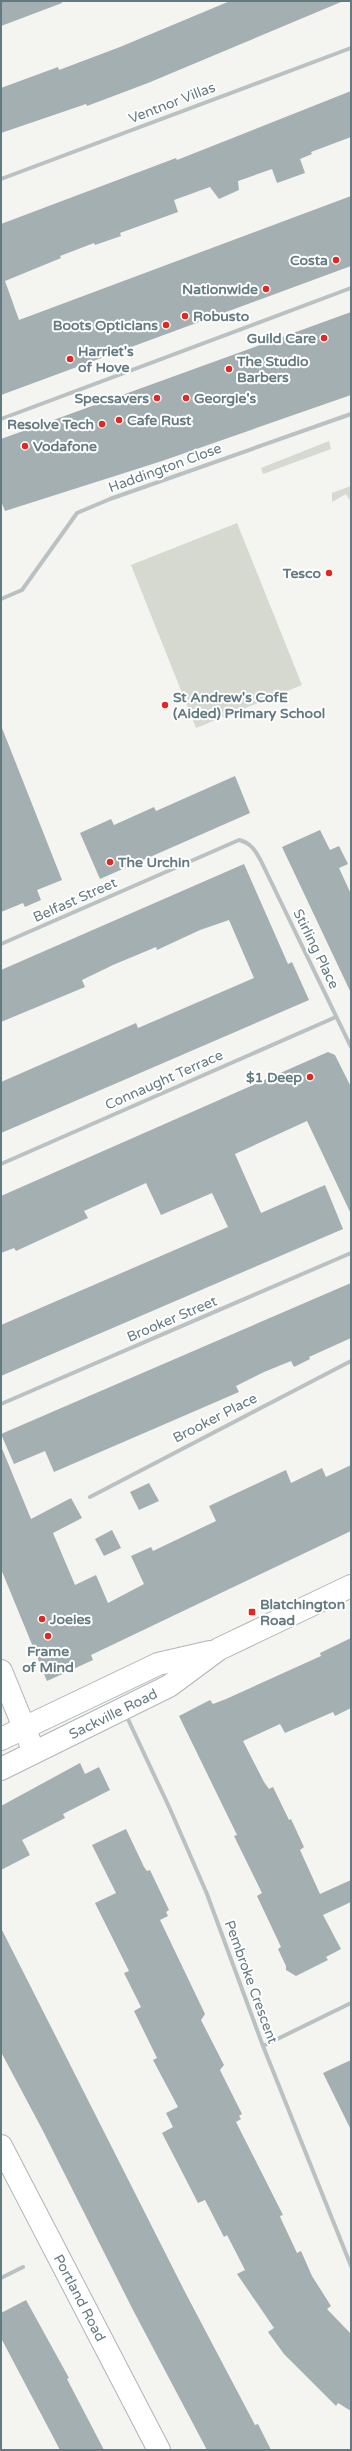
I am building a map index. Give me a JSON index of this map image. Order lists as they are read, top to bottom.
{
  "streets": {
    "main road": ["Sackville Road", "Portland Road"],
    "street": [
      "Ventnor Villas",
      "Haddington Close",
      "Belfast Street",
      "Stirling Place",
      "Connaught Terrace",
      "Brooker Street",
      "Brooker Place",
      "Pembroke Crescent"
    ]
  },
  "crossings": [
    ["Belfast Street", "Stirling Place"],
    ["Stirling Place", "Connaught Terrace"],
    ["Sackville Road", "Pembroke Crescent"]
  ],
  "places": {
    "other": [
      "Costa",
      "Nationwide",
      "Robusto",
      "Boots Opticians",
      "Guild Care",
      "Harriet's of Hove",
      "The Studio Barbers",
      "Specsavers",
      "Georgie's",
      "Cafe Rust",
      "Resolve Tech",
      "Vodafone",
      "Tesco",
      "St Andrew's CofE (Aided) Primary School",
      "The Urchin",
      "$1 Deep",
      "Joeies",
      "Frame of Mind"
    ],
    "transit": ["Blatchington Road"]
  }
}
